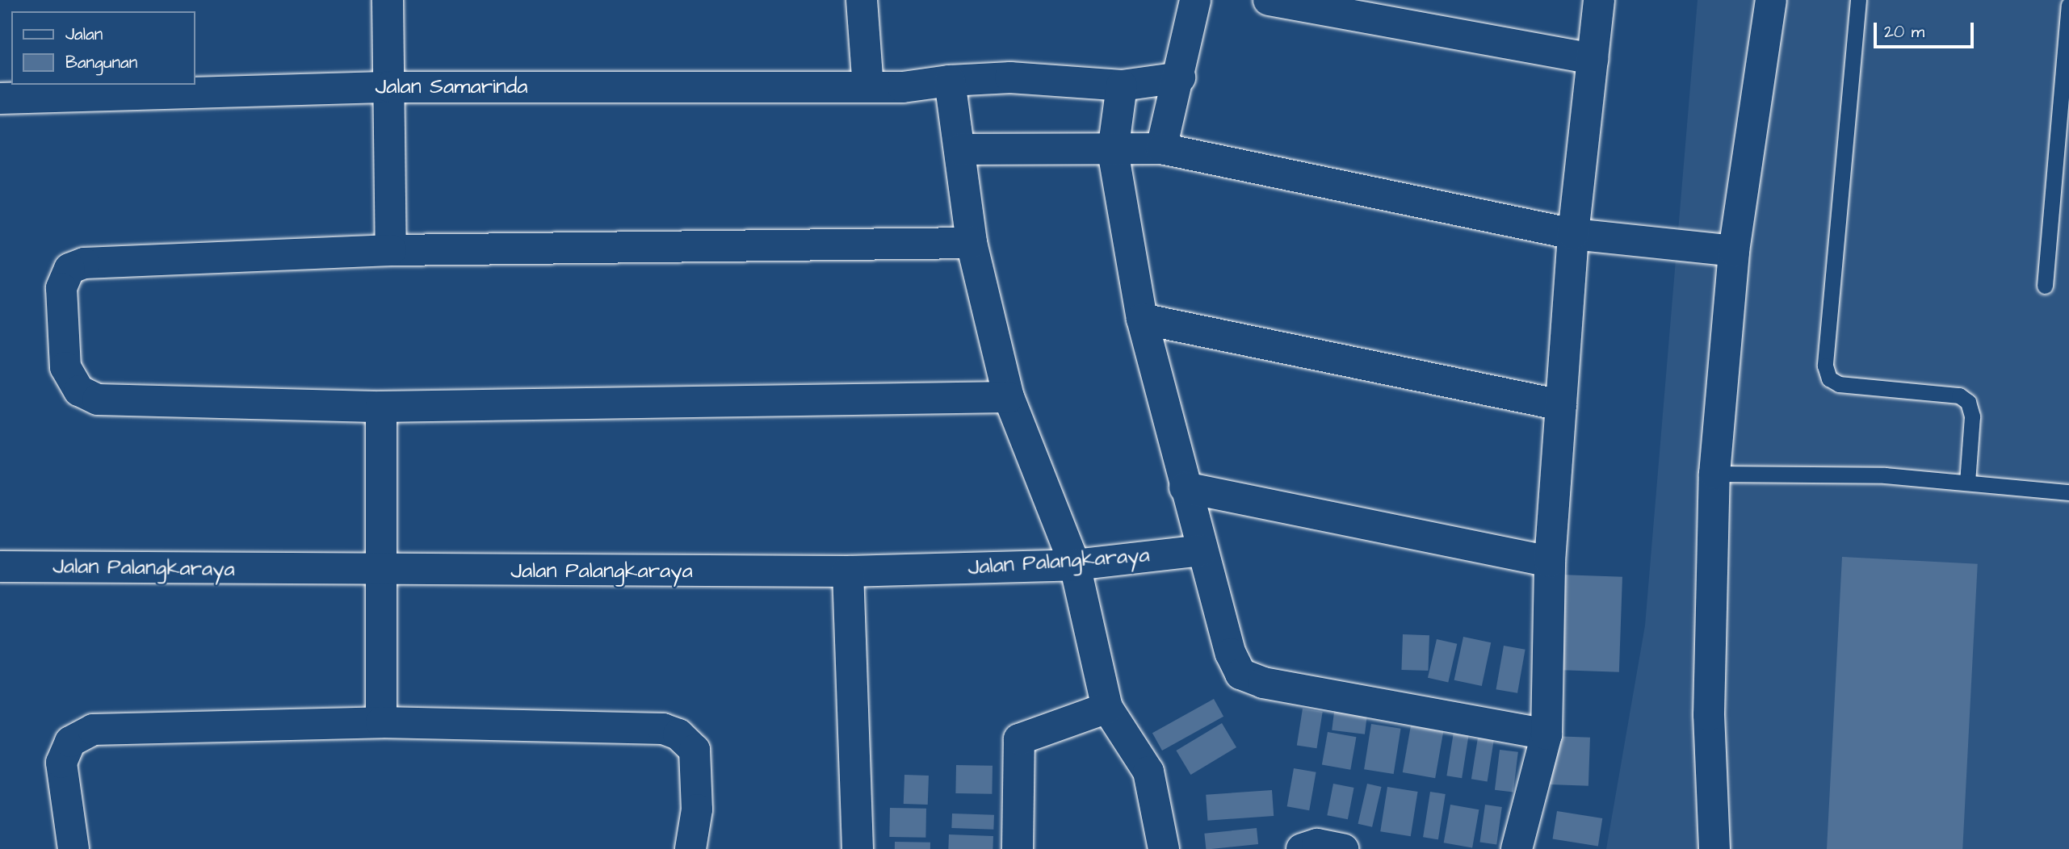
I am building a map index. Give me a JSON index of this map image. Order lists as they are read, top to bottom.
{
  "streets": {
    "street": ["Jalan Samarinda", "Jalan Palangkaraya"]
  },
  "legend": ["Jalan", "Bangunan"],
  "scale_bar": "20 m"
}
